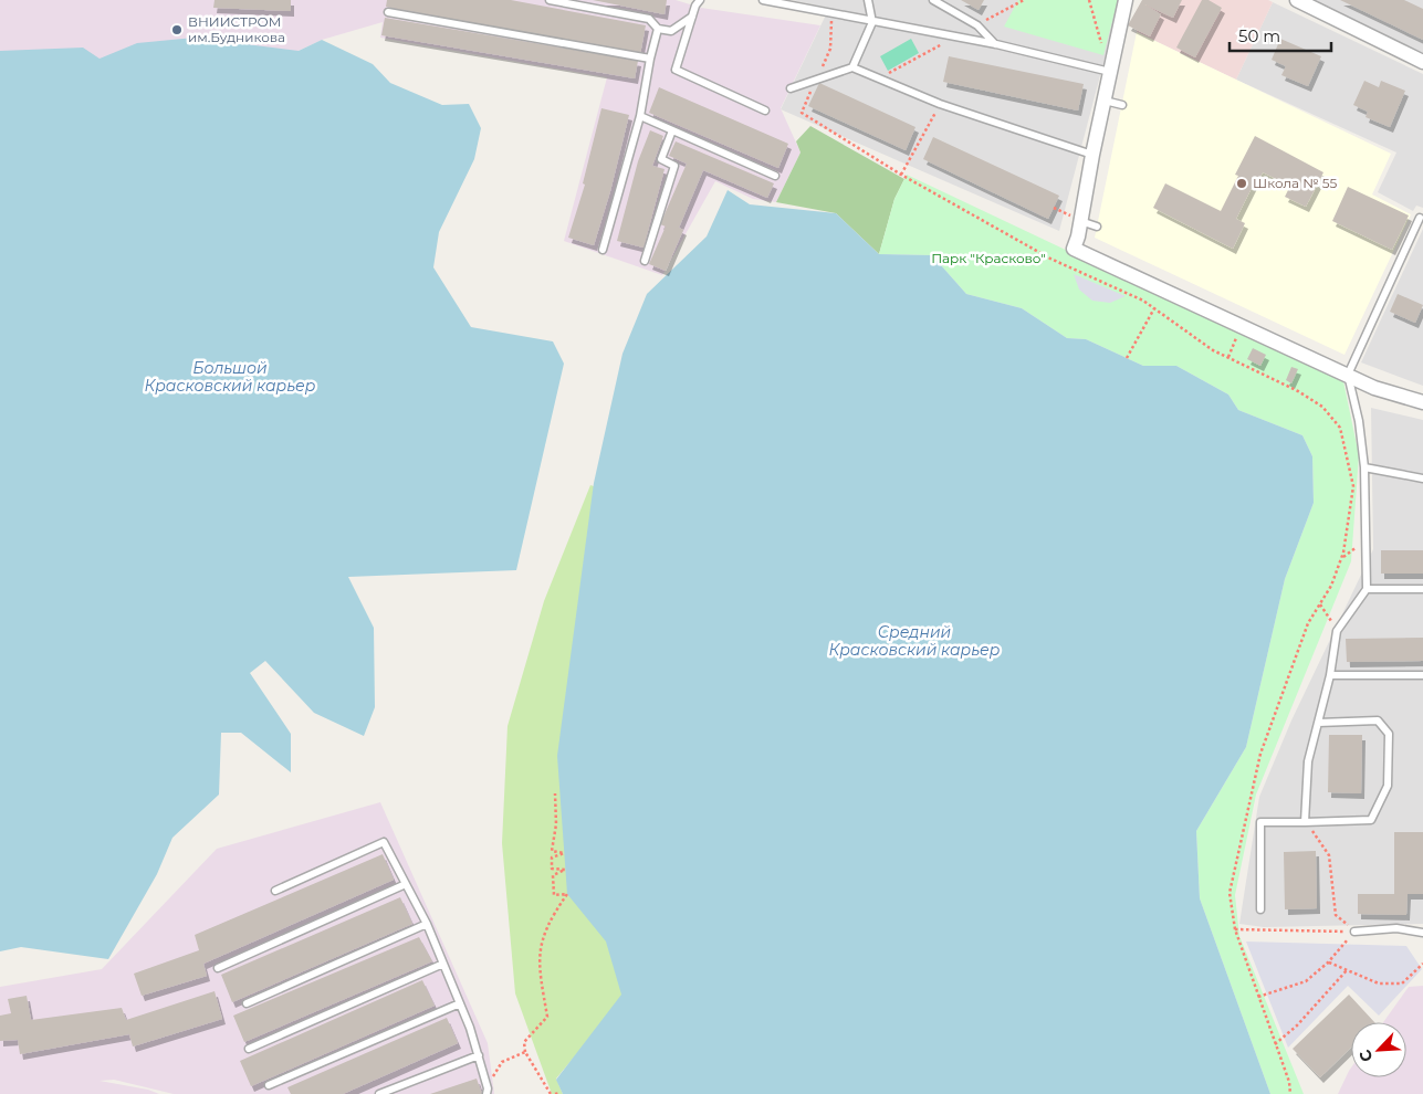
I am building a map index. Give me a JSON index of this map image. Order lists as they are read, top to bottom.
{
  "water": ["Большой Красковский карьер", "Средний Красковский карьер"],
  "parks": ["Парк \"Красково\""],
  "places": ["ВНИИСТРОМ им.Будникова", "Школа № 55"],
  "scale_bar": "50 m",
  "north": "bottom left"
}
